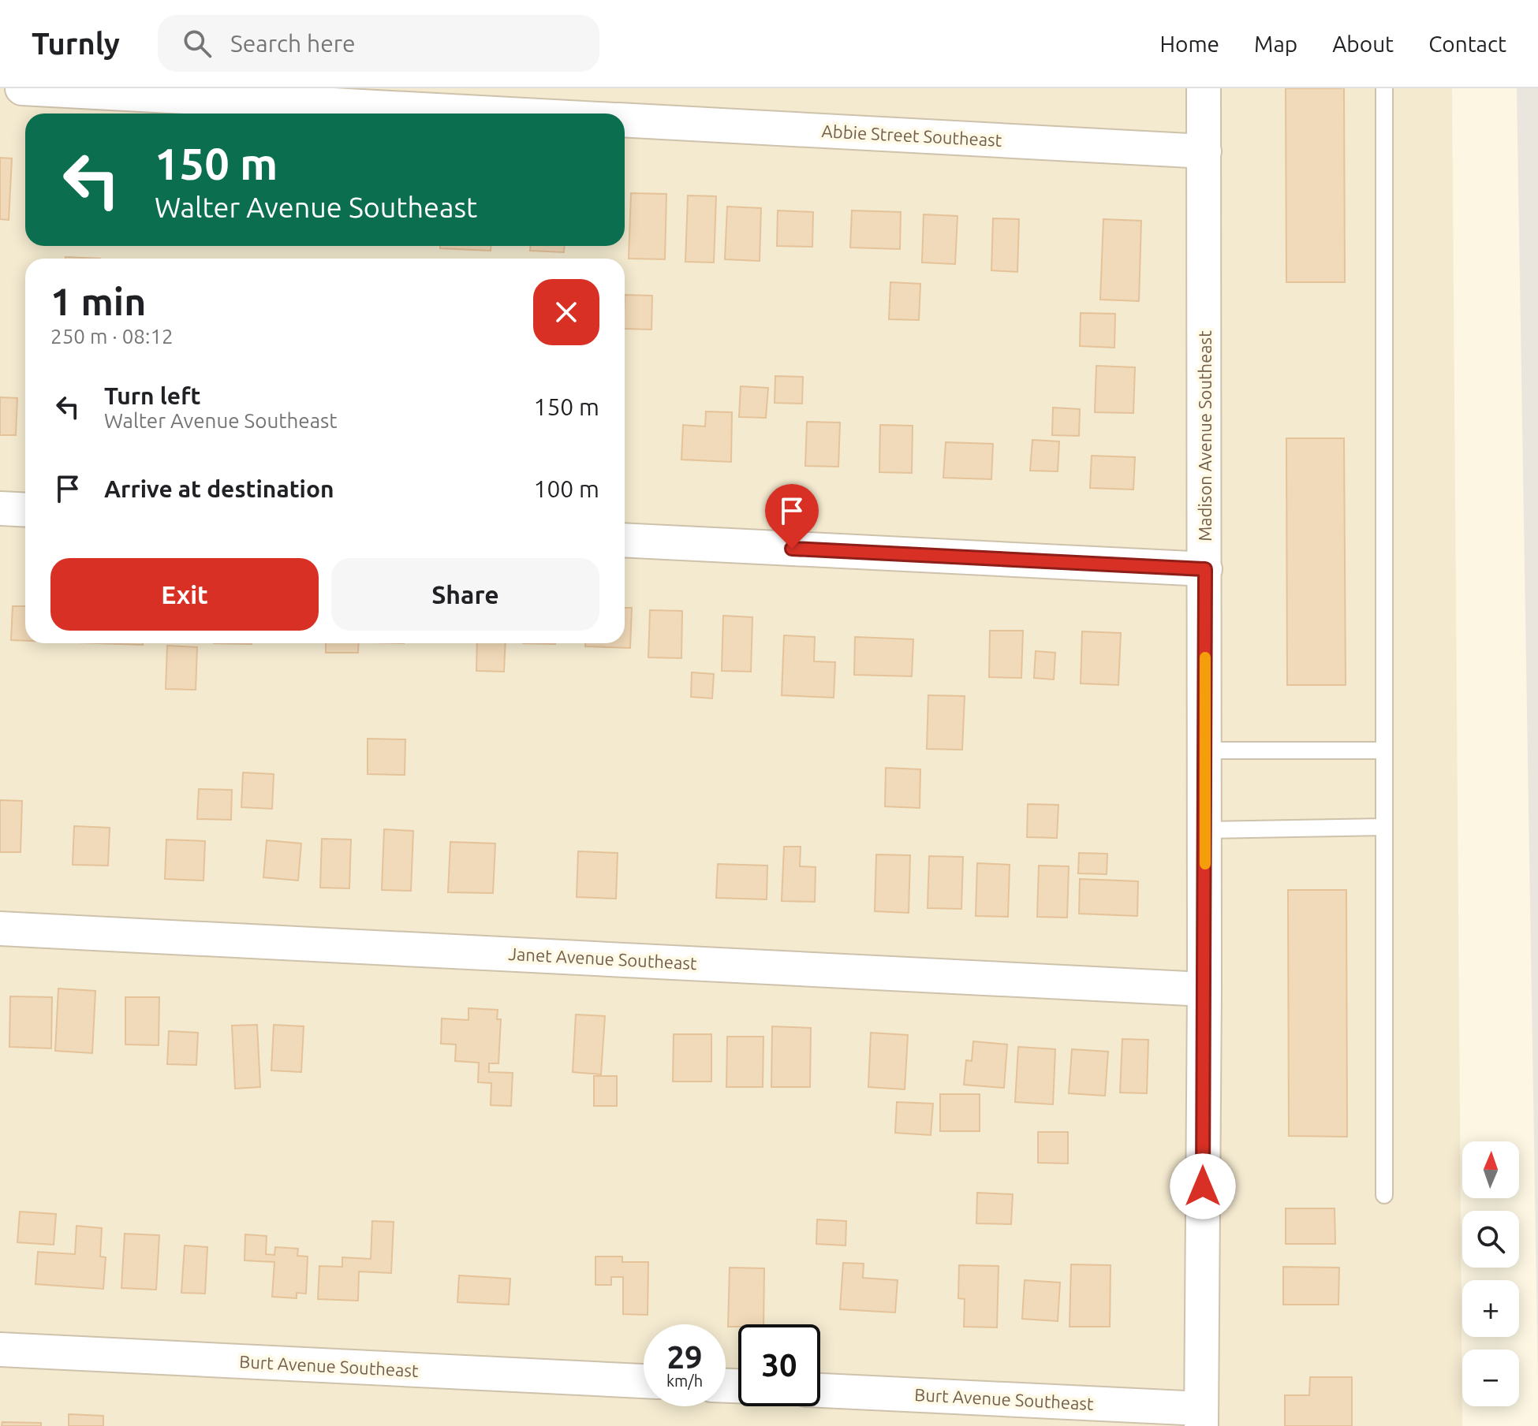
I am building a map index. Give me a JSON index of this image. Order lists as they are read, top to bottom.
{
  "streets": {
    "street": [
      "Abbie Street Southeast",
      "Madison Avenue Southeast",
      "Janet Avenue Southeast",
      "Burt Avenue Southeast"
    ]
  },
  "crossings": [
    ["Abbie Street Southeast", "Madison Avenue Southeast"],
    ["Madison Avenue Southeast", "Janet Avenue Southeast"],
    ["Madison Avenue Southeast", "Burt Avenue Southeast"]
  ],
  "north": "top",
  "page": {
    "header": "Turnly",
    "search": "Search here",
    "nav": [
      "Home",
      "Map",
      "About",
      "Contact"
    ],
    "turn": ["150 m", "Walter Avenue Southeast"],
    "heading": ["1 min", "250 m · 08:12"],
    "list": [
      {
        "name": "Turn left",
        "note": "Walter Avenue Southeast",
        "value": "150 m"
      },
      {
        "name": "Arrive at destination",
        "value": "100 m"
      }
    ],
    "buttons": ["Exit", "Share"],
    "map_buttons": ["+", "−"],
    "speed": "29 km/h",
    "limit": "30"
  }
}
